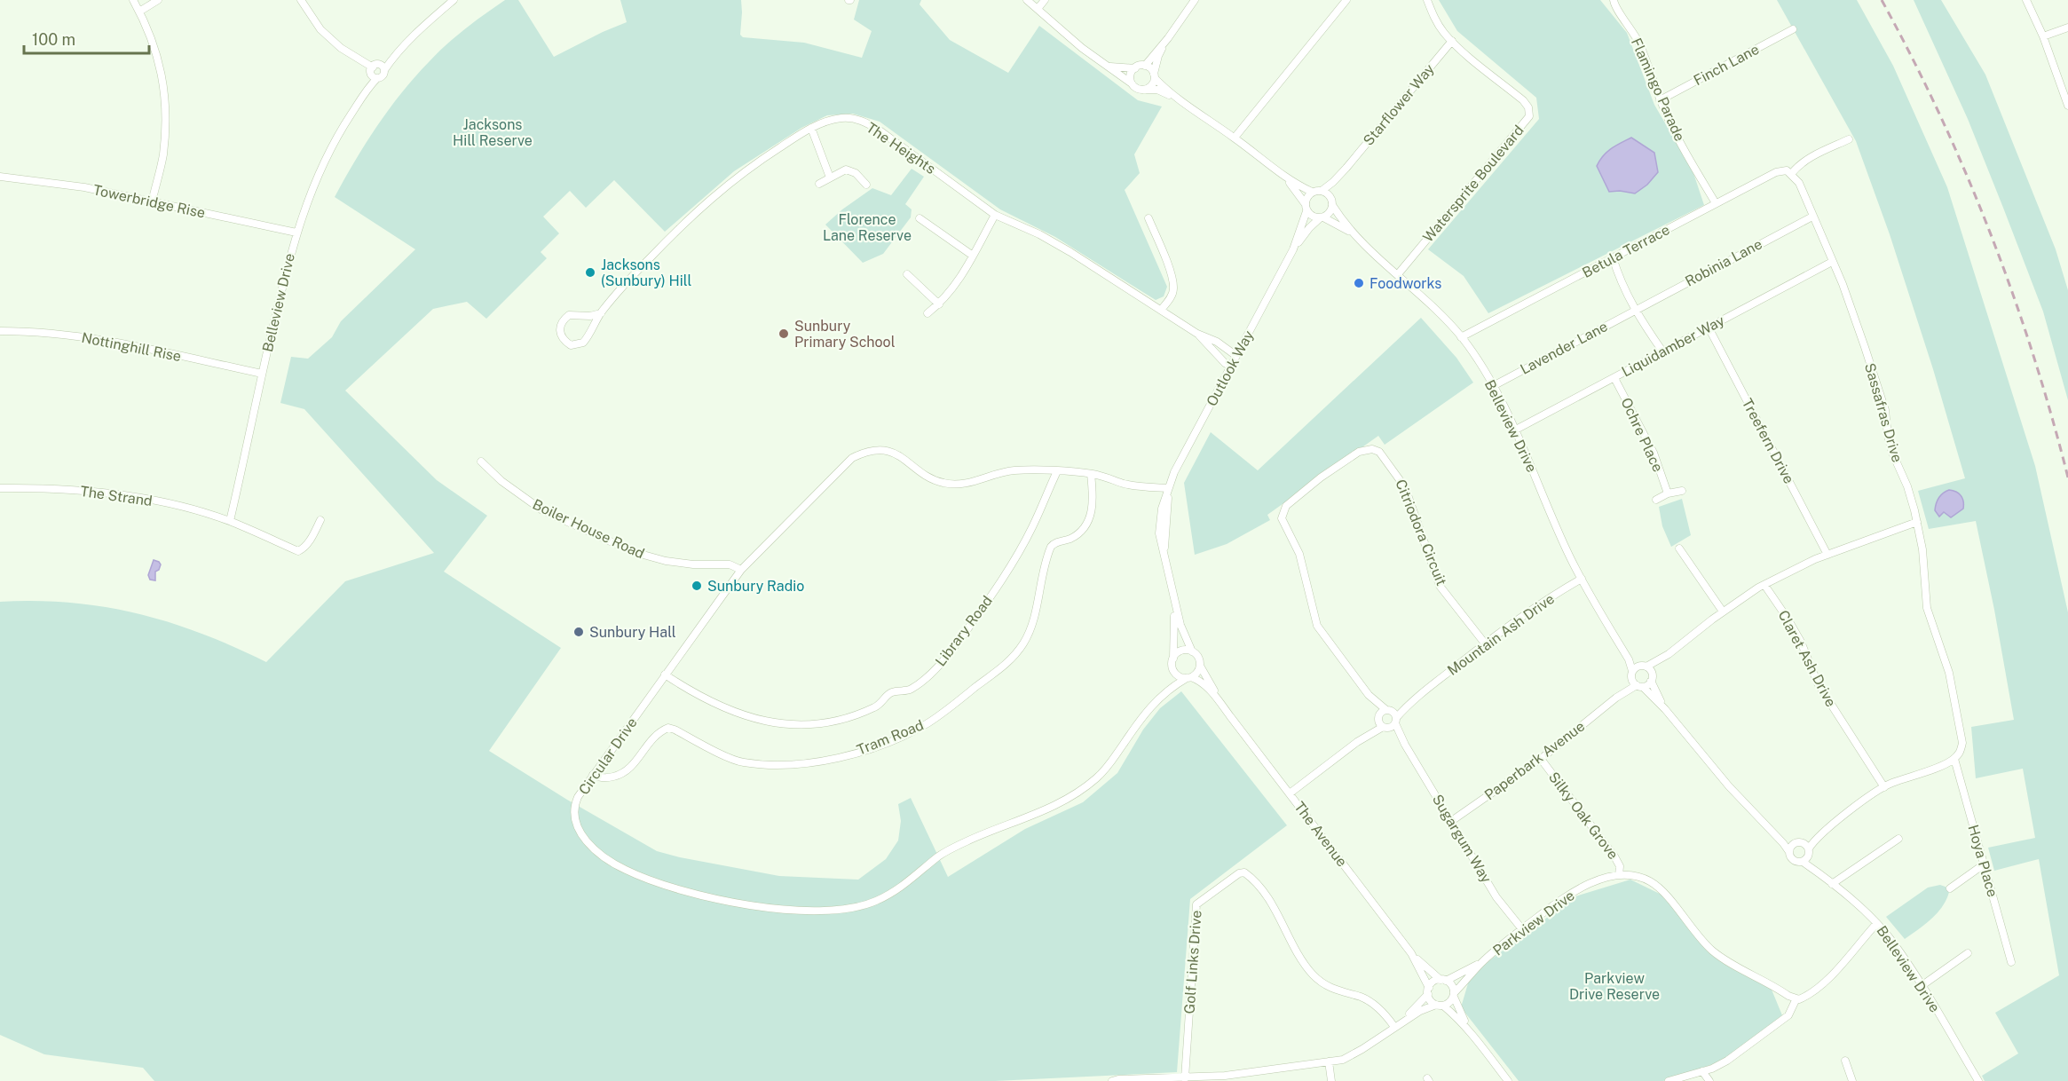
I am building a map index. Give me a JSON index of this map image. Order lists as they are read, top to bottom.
{
  "streets": {
    "street": [
      "Finch Lane",
      "Flamingo Parade",
      "Starflower Way",
      "The Heights",
      "Watersprite Boulevard",
      "Towerbridge Rise",
      "Betula Terrace",
      "Robinia Lane",
      "Belleview Drive",
      "Liquidamber Way",
      "Nottinghill Rise",
      "Lavender Lane",
      "Outlook Way",
      "Sassafras Drive",
      "Ochre Place",
      "Treefern Drive",
      "The Strand",
      "Boiler House Road",
      "Citriodora Circuit",
      "Library Road",
      "Mountain Ash Drive",
      "Claret Ash Drive",
      "Tram Road",
      "Circular Drive",
      "Paperbark Avenue",
      "Silky Oak Grove",
      "The Avenue",
      "Sugargum Way",
      "Hoya Place",
      "Parkview Drive",
      "Golf Links Drive"
    ]
  },
  "crossings": [
    ["Finch Lane", "Flamingo Parade"],
    ["Flamingo Parade", "Betula Terrace"],
    ["Starflower Way", "Watersprite Boulevard"],
    ["Starflower Way", "Belleview Drive"],
    ["Starflower Way", "Outlook Way"],
    ["The Heights", "Outlook Way"],
    ["Watersprite Boulevard", "Belleview Drive"],
    ["Towerbridge Rise", "Belleview Drive"],
    ["Betula Terrace", "Belleview Drive"],
    ["Betula Terrace", "Sassafras Drive"],
    ["Robinia Lane", "Lavender Lane"],
    ["Robinia Lane", "Sassafras Drive"],
    ["Belleview Drive", "Liquidamber Way"],
    ["Belleview Drive", "Nottinghill Rise"],
    ["Belleview Drive", "Lavender Lane"],
    ["Belleview Drive", "Outlook Way"],
    ["Belleview Drive", "The Strand"],
    ["Belleview Drive", "Mountain Ash Drive"],
    ["Belleview Drive", "Paperbark Avenue"],
    ["Liquidamber Way", "Sassafras Drive"],
    ["Liquidamber Way", "Ochre Place"],
    ["Liquidamber Way", "Treefern Drive"],
    ["Outlook Way", "Circular Drive"],
    ["Outlook Way", "The Avenue"],
    ["Sassafras Drive", "Hoya Place"],
    ["Boiler House Road", "Circular Drive"],
    ["Citriodora Circuit", "Mountain Ash Drive"],
    ["Citriodora Circuit", "Sugargum Way"],
    ["Library Road", "Circular Drive"],
    ["Mountain Ash Drive", "Sugargum Way"],
    ["Tram Road", "Circular Drive"],
    ["Circular Drive", "The Avenue"],
    ["Paperbark Avenue", "Silky Oak Grove"],
    ["Paperbark Avenue", "Sugargum Way"],
    ["Silky Oak Grove", "Parkview Drive"],
    ["The Avenue", "Parkview Drive"],
    ["Sugargum Way", "Parkview Drive"]
  ],
  "parks": ["Jacksons Hill Reserve", "Florence Lane Reserve", "Parkview Drive Reserve"],
  "places": [
    "Jacksons (Sunbury) Hill",
    "Foodworks",
    "Sunbury Primary School",
    "Sunbury Radio",
    "Sunbury Hall"
  ],
  "scale_bar": "100 m"
}
